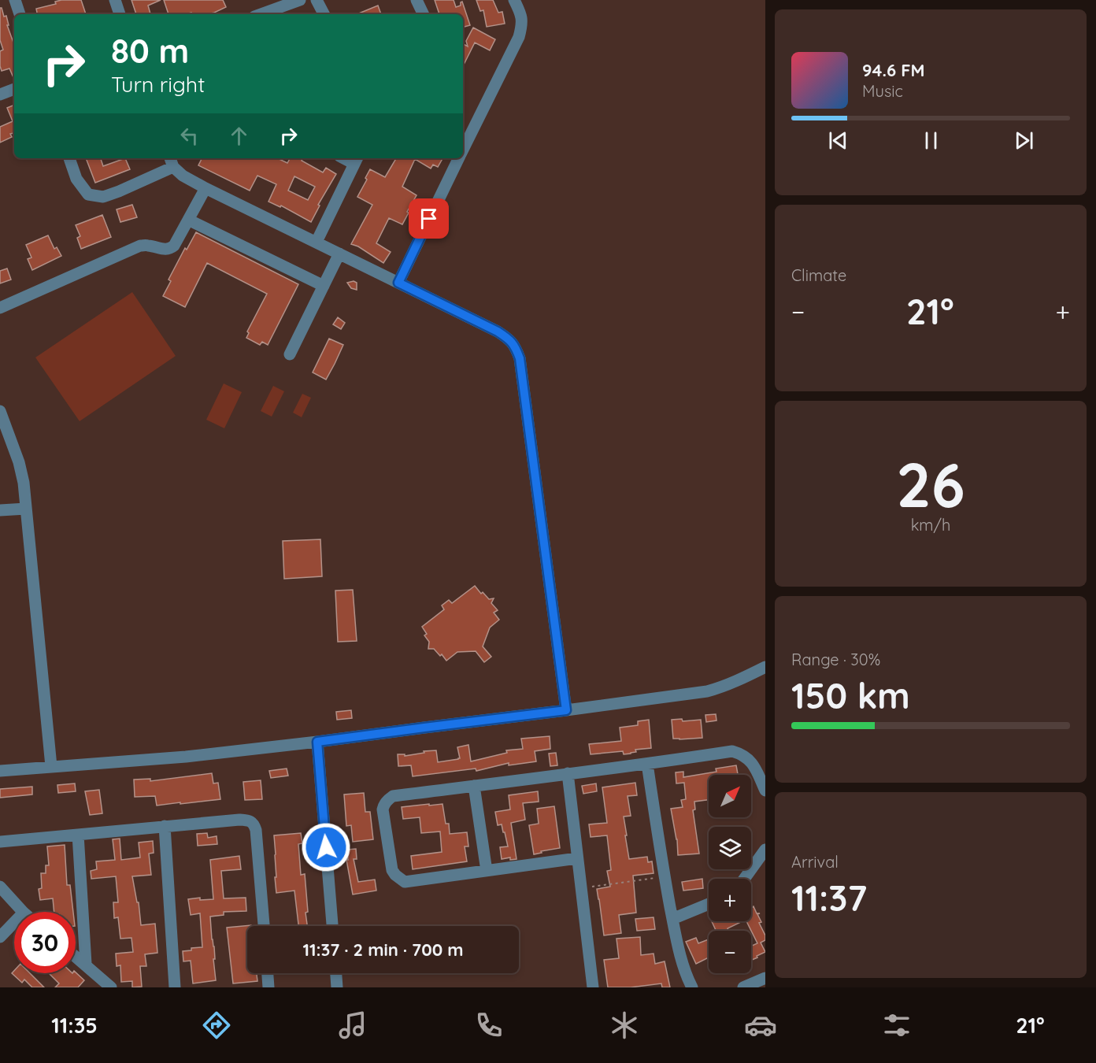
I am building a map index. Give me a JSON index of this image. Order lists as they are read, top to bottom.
{
  "north": "top right",
  "page": {
    "turn": ["80 m", "Turn right"],
    "song": ["94.6 FM", "Music"],
    "tile": [
      "Climate",
      ["26", "km/h"],
      ["Range · 30%", "150 km"],
      ["Arrival", "11:37"]
    ],
    "heat": ["−", "21°", "+"],
    "map_buttons": ["+", "−"],
    "limit": "30",
    "trip": "11:37 · 2 min · 700 m",
    "tabs": ["11:35", "21°"]
  }
}
